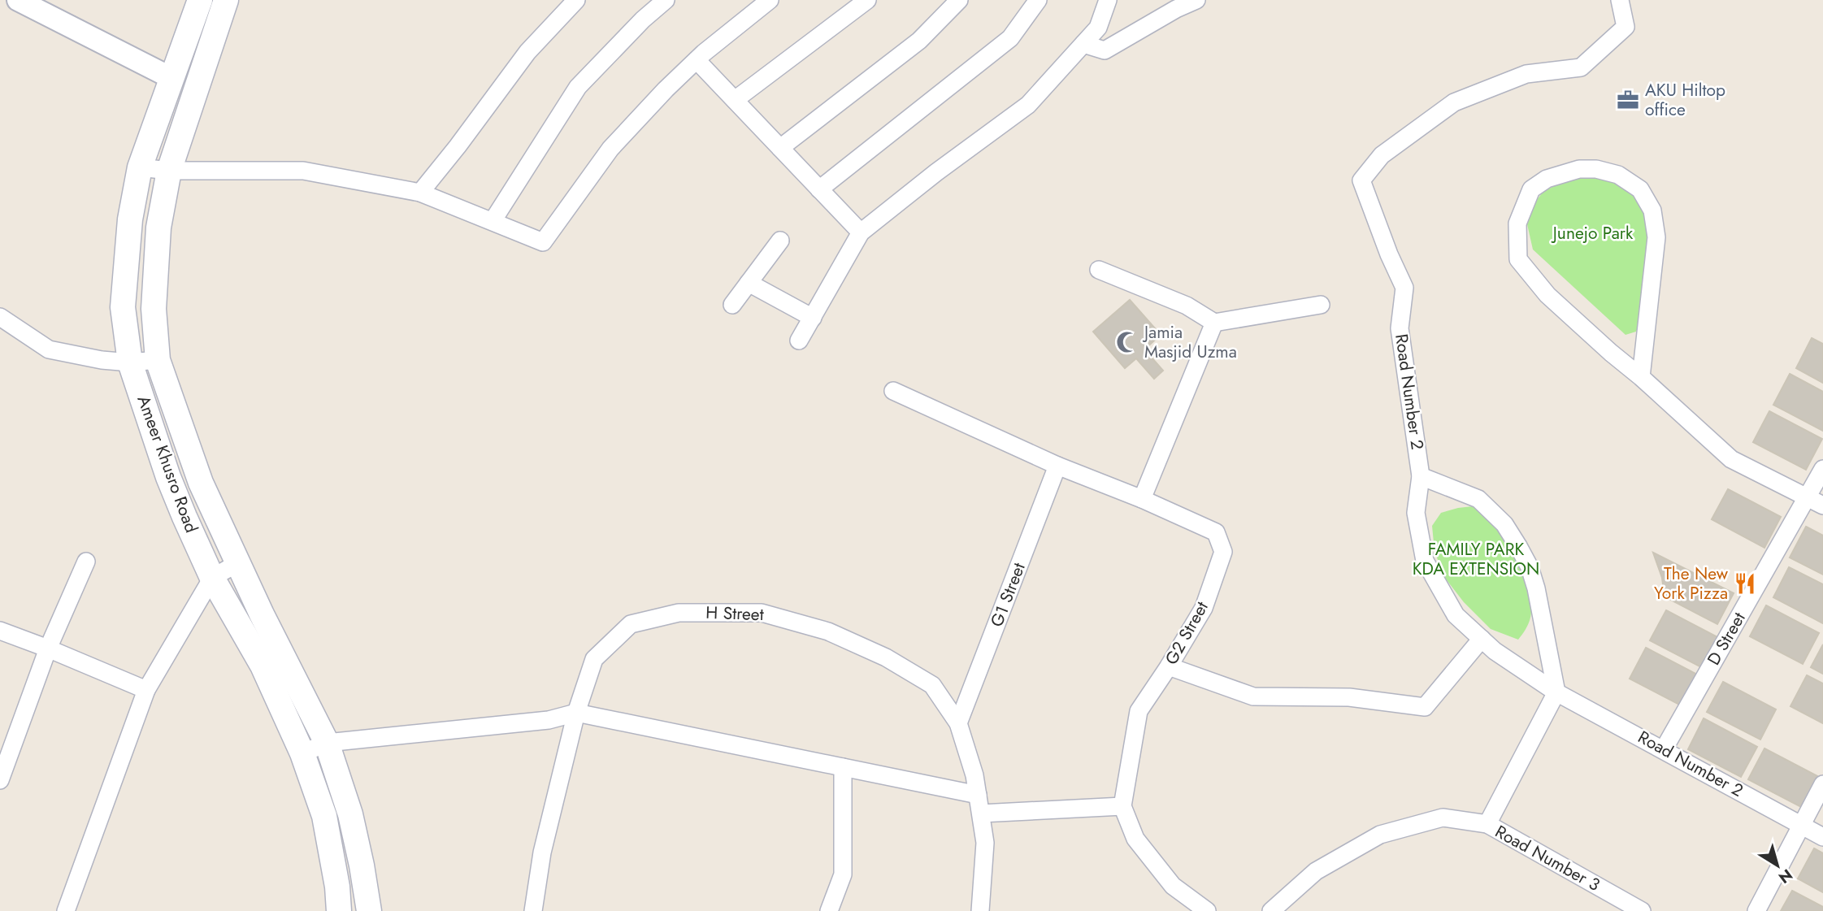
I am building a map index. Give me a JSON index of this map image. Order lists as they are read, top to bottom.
{
  "streets": {
    "main road": ["Ameer Khusro Road"],
    "street": [
      "Road Number 2",
      "G1 Street",
      "H Street",
      "G2 Street",
      "D Street",
      "Road Number 3"
    ]
  },
  "crossings": [
    ["Road Number 2", "D Street"],
    ["G1 Street", "H Street"],
    ["G1 Street", "G2 Street"]
  ],
  "parks": ["Junejo Park", "FAMILY PARK KDA EXTENSION"],
  "places": {
    "office": ["AKU Hiltop office"],
    "mosque": ["Jamia Masjid Uzma"],
    "restaurant": ["The New York Pizza"]
  },
  "north": "bottom right"
}
